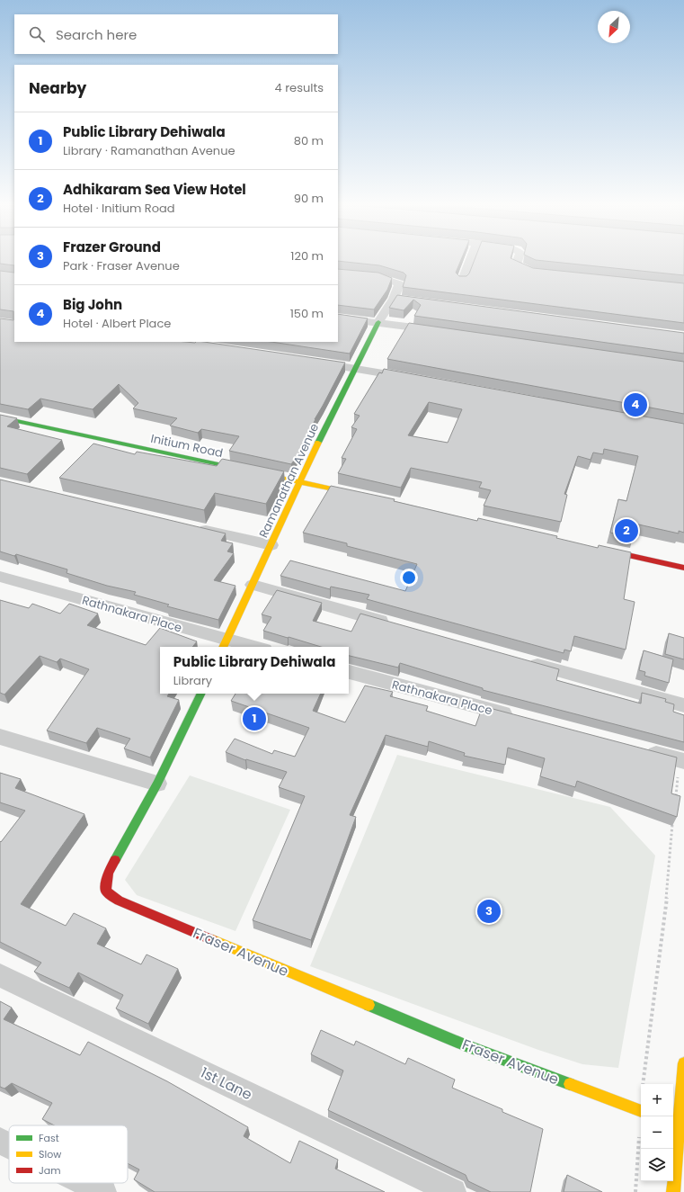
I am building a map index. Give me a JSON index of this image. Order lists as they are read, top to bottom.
{
  "streets": {
    "street": [
      "Initium Road",
      "Ramanathan Avenue",
      "Rathnakara Place",
      "Fraser Avenue",
      "1st Lane"
    ]
  },
  "crossings": [
    ["Initium Road", "Ramanathan Avenue"],
    ["Ramanathan Avenue", "Rathnakara Place"]
  ],
  "legend": ["Fast", "Slow", "Jam"],
  "north": "bottom left",
  "page": {
    "search": "Search here",
    "heading": ["Nearby", "4 results"],
    "list": [
      {
        "mark": "1",
        "name": "Public Library Dehiwala",
        "note": "Library · Ramanathan Avenue",
        "value": "80 m"
      },
      {
        "mark": "2",
        "name": "Adhikaram Sea View Hotel",
        "note": "Hotel · Initium Road",
        "value": "90 m"
      },
      {
        "mark": "3",
        "name": "Frazer Ground",
        "note": "Park · Fraser Avenue",
        "value": "120 m"
      },
      {
        "mark": "4",
        "name": "Big John",
        "note": "Hotel · Albert Place",
        "value": "150 m"
      }
    ],
    "pins": [
      "4",
      "2",
      "1",
      "3"
    ],
    "popup": ["Public Library Dehiwala", "Library"],
    "map_buttons": ["+", "−"]
  }
}
